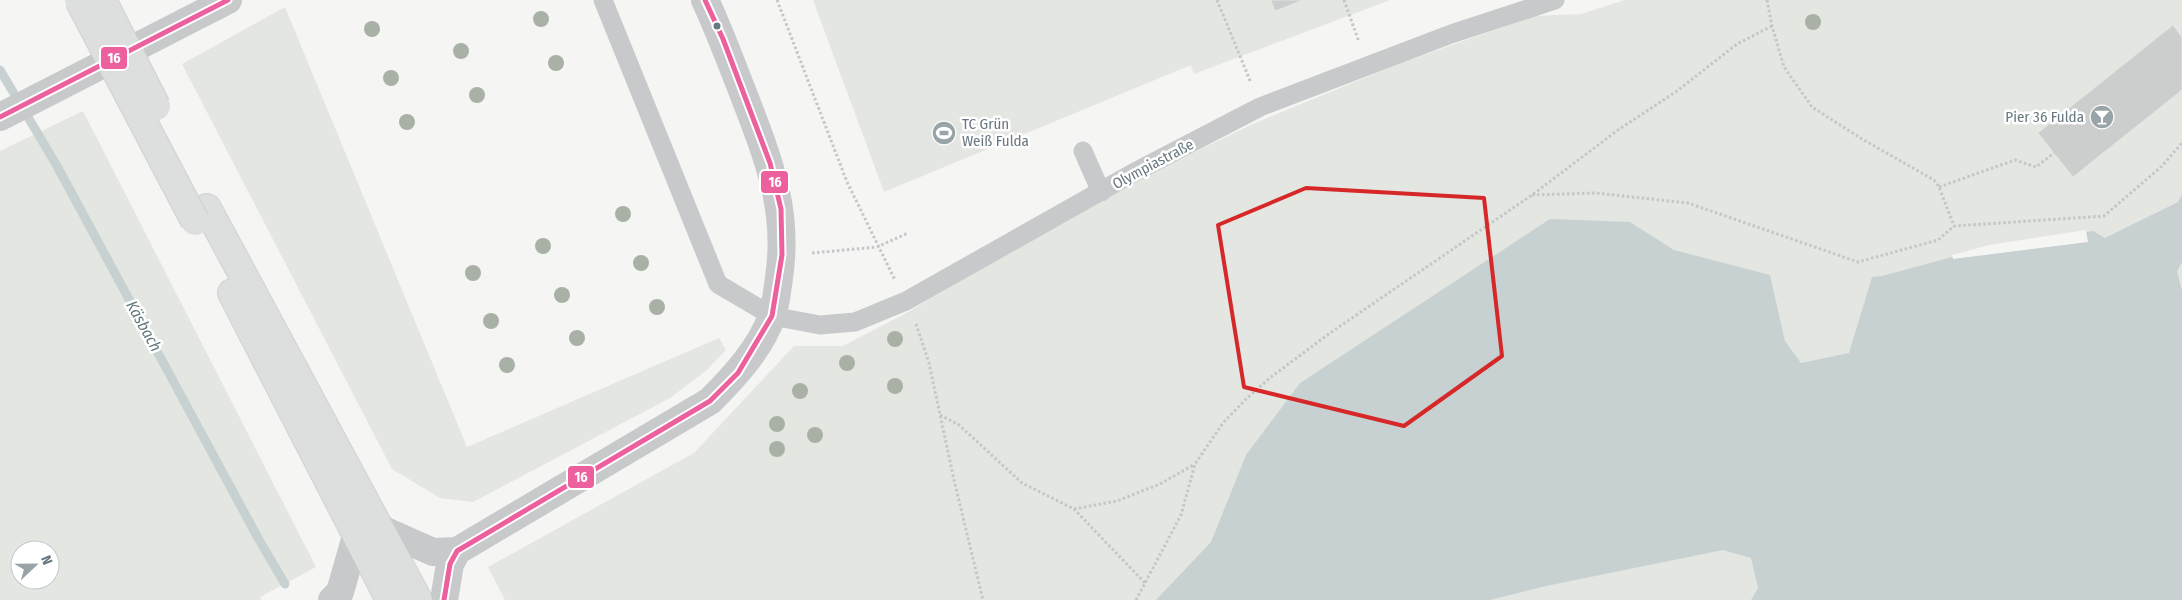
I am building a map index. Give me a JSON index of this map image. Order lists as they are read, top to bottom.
{
  "streets": {
    "lane": ["Olympiastraße"]
  },
  "water": ["Käsbach"],
  "places": {
    "bar": ["Pier 36 Fulda"],
    "sports": ["TC Grün Weiß Fulda"]
  },
  "lines": ["transit line 16"],
  "north": "right"
}
